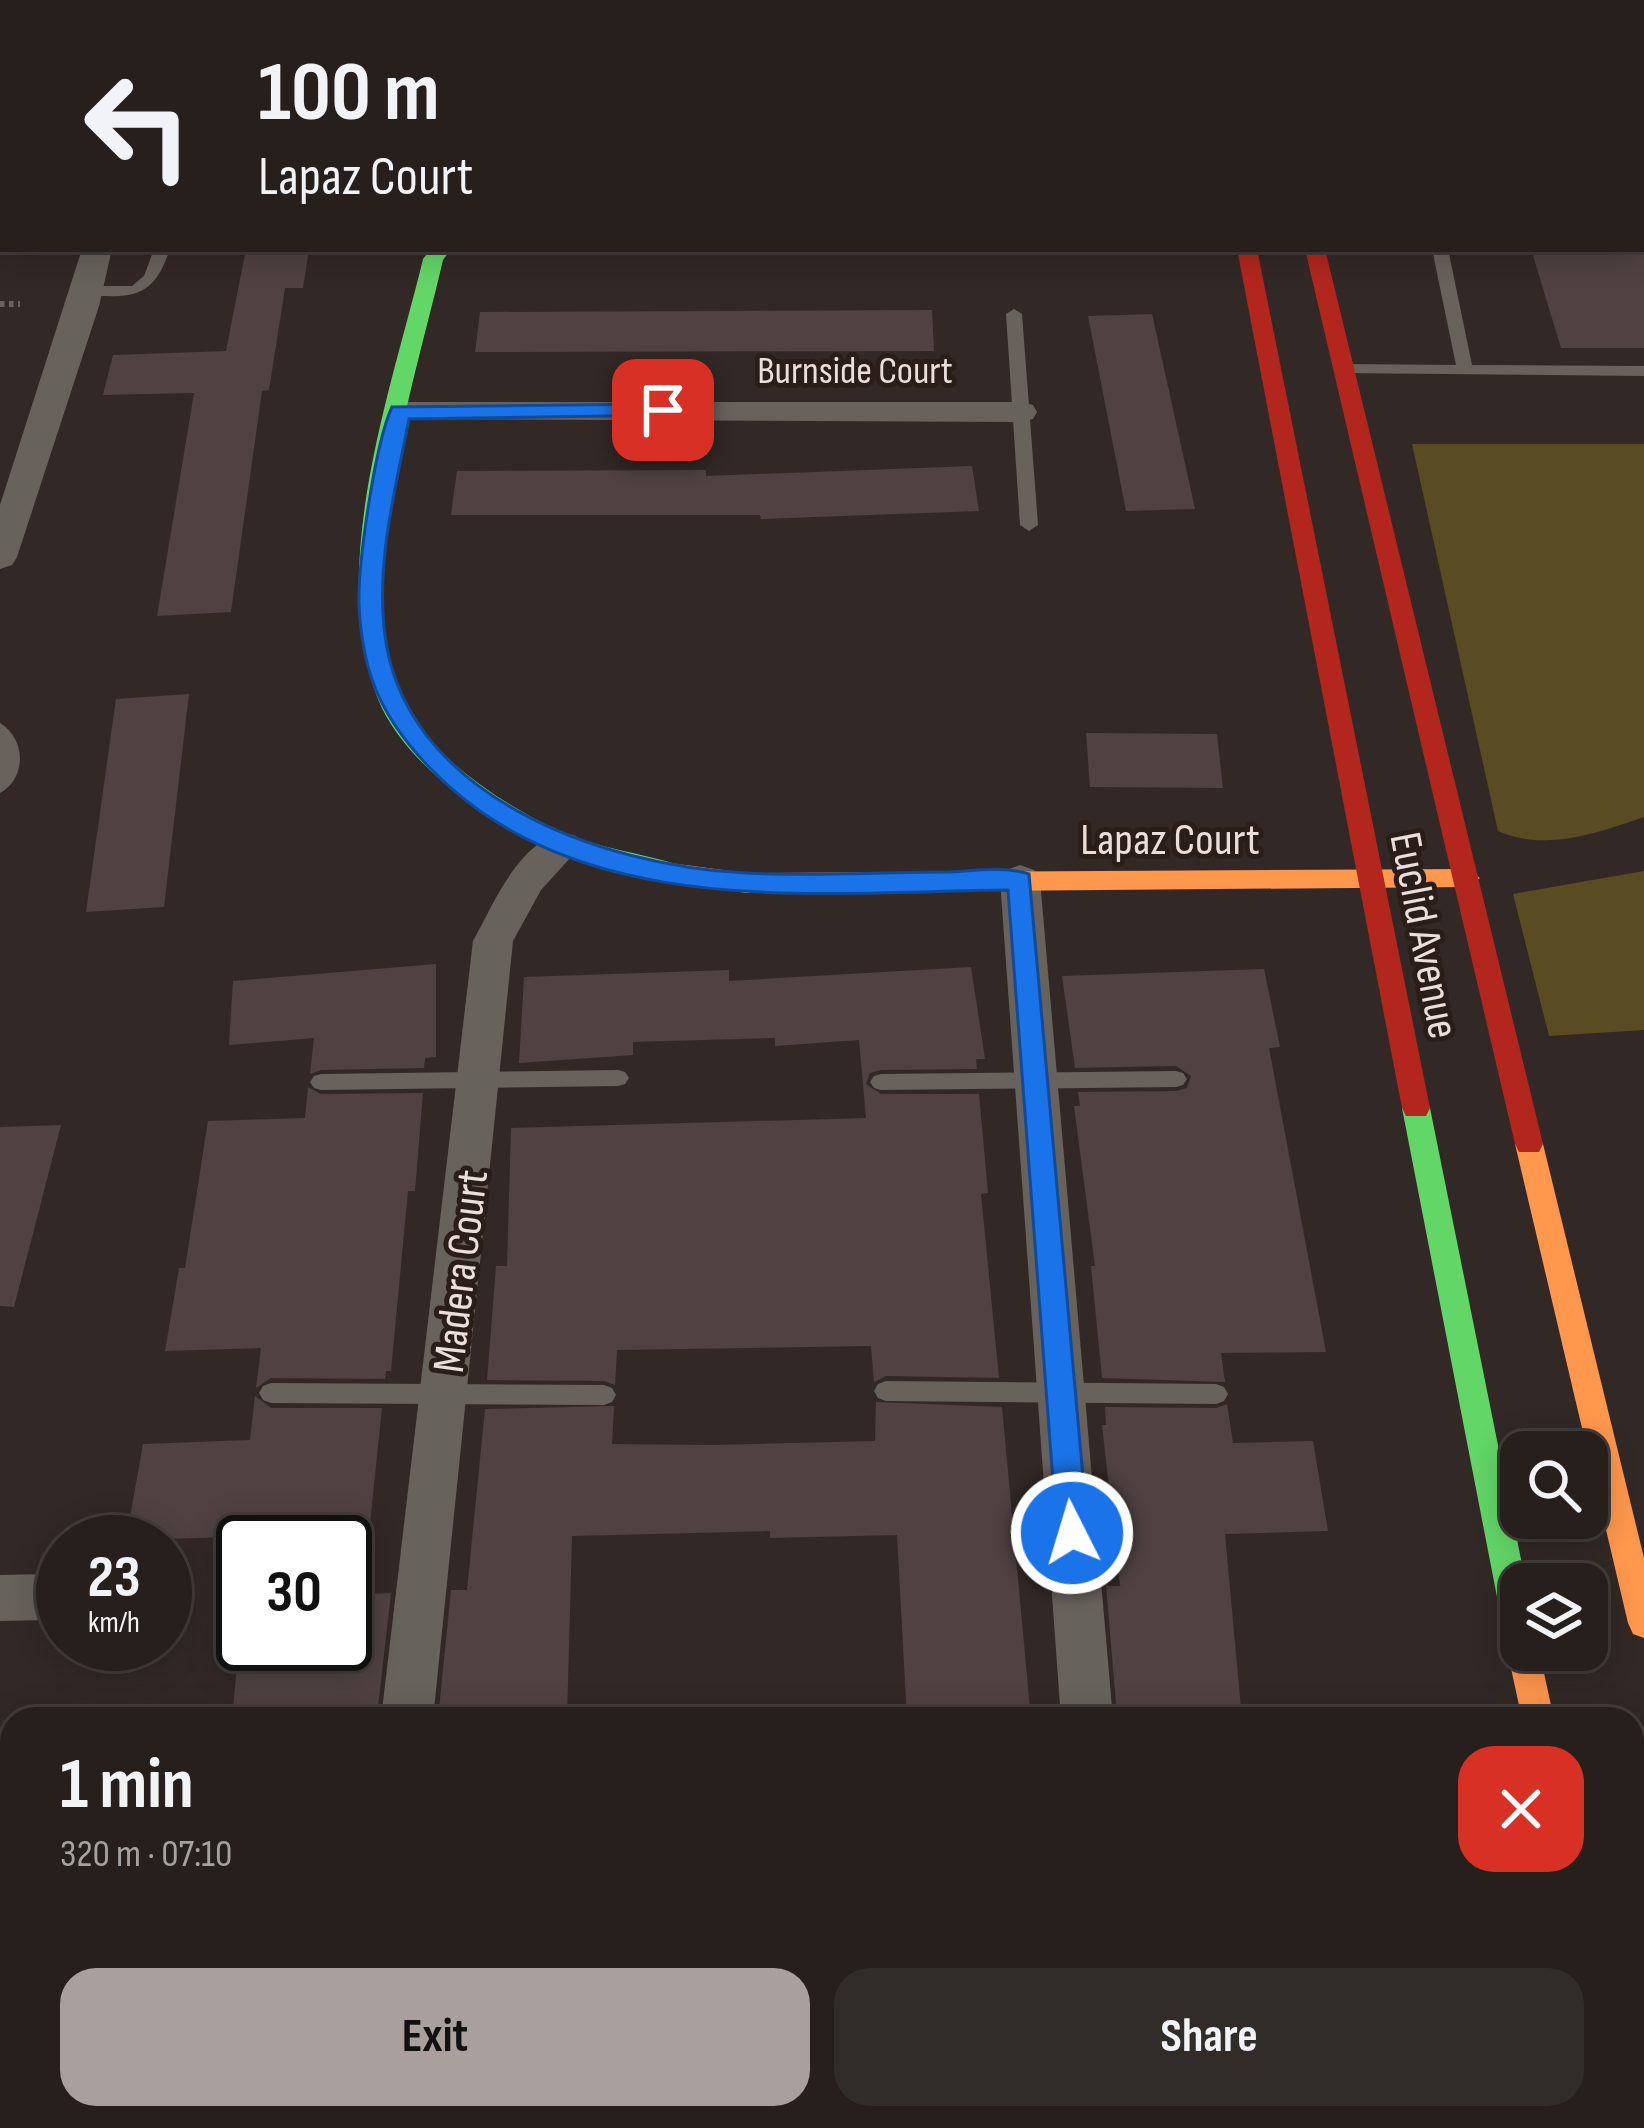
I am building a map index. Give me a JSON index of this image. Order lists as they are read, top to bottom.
{
  "streets": {
    "main road": ["Lapaz Court", "Euclid Avenue"],
    "street": ["Burnside Court", "Madera Court"]
  },
  "crossings": [
    ["Burnside Court", "Lapaz Court"],
    ["Lapaz Court", "Euclid Avenue"],
    ["Lapaz Court", "Madera Court"]
  ],
  "page": {
    "turn": ["100 m", "Lapaz Court"],
    "speed": "23 km/h",
    "limit": "30",
    "heading": ["1 min", "320 m · 07:10"],
    "buttons": ["Exit", "Share"]
  }
}
